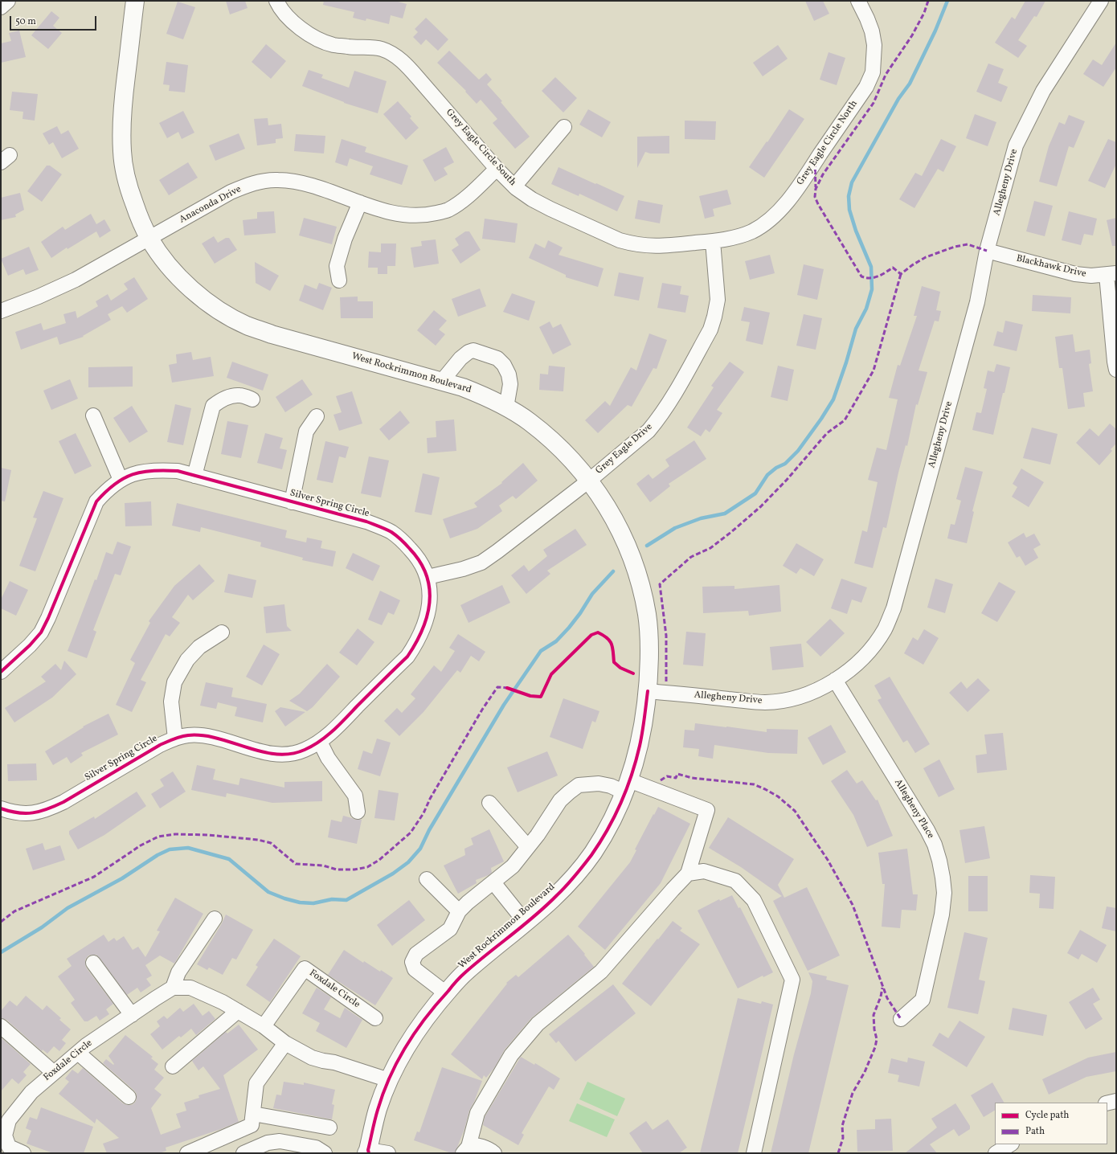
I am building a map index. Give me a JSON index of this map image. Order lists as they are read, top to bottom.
{
  "streets": {
    "main road": ["West Rockrimmon Boulevard"],
    "street": [
      "Grey Eagle Circle North",
      "Grey Eagle Circle South",
      "Allegheny Drive",
      "Anaconda Drive",
      "Blackhawk Drive",
      "Grey Eagle Drive",
      "Silver Spring Circle",
      "Allegheny Place",
      "Foxdale Circle"
    ]
  },
  "crossings": [
    ["Grey Eagle Circle North", "Grey Eagle Circle South"],
    ["Grey Eagle Circle North", "Grey Eagle Drive"],
    ["Grey Eagle Circle South", "Anaconda Drive"],
    ["Grey Eagle Circle South", "Grey Eagle Drive"],
    ["Allegheny Drive", "Blackhawk Drive"],
    ["Allegheny Drive", "West Rockrimmon Boulevard"],
    ["Allegheny Drive", "Allegheny Place"],
    ["Anaconda Drive", "West Rockrimmon Boulevard"],
    ["West Rockrimmon Boulevard", "Grey Eagle Drive"],
    ["Grey Eagle Drive", "Silver Spring Circle"]
  ],
  "legend": ["Cycle path", "Path"],
  "scale_bar": "50 m"
}
